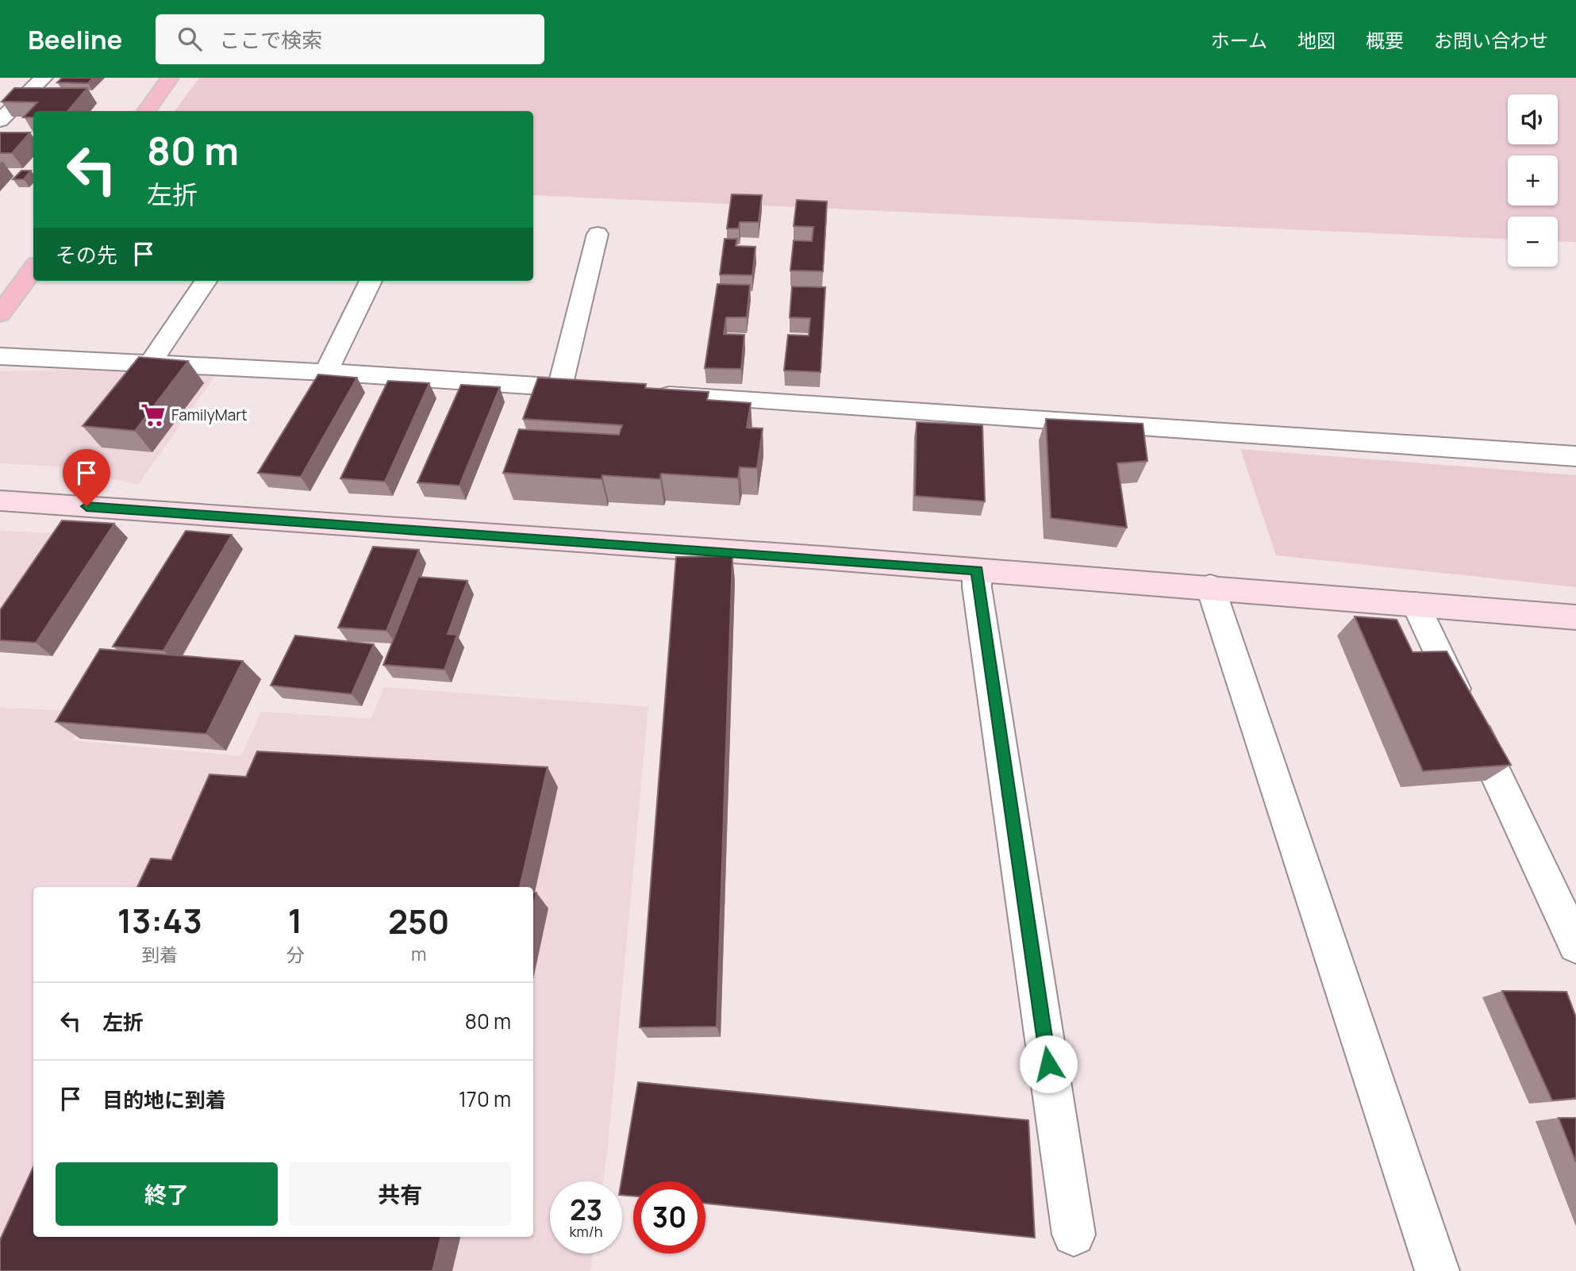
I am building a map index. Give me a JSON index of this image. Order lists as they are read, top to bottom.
{
  "places": {
    "supermarket": ["FamilyMart"]
  },
  "page": {
    "header": "Beeline",
    "search": "ここで検索",
    "nav": [
      "ホーム",
      "地図",
      "概要",
      "お問い合わせ"
    ],
    "map_buttons": ["+", "−"],
    "turn": ["80 m", "左折"],
    "then": "その先",
    "eta": [
      "13:43",
      "到着",
      "1",
      "分",
      "250",
      "m"
    ],
    "list": [
      {
        "name": "左折",
        "value": "80 m"
      },
      {
        "name": "目的地に到着",
        "value": "170 m"
      }
    ],
    "buttons": ["終了", "共有"],
    "speed": "23 km/h",
    "limit": "30"
  }
}
